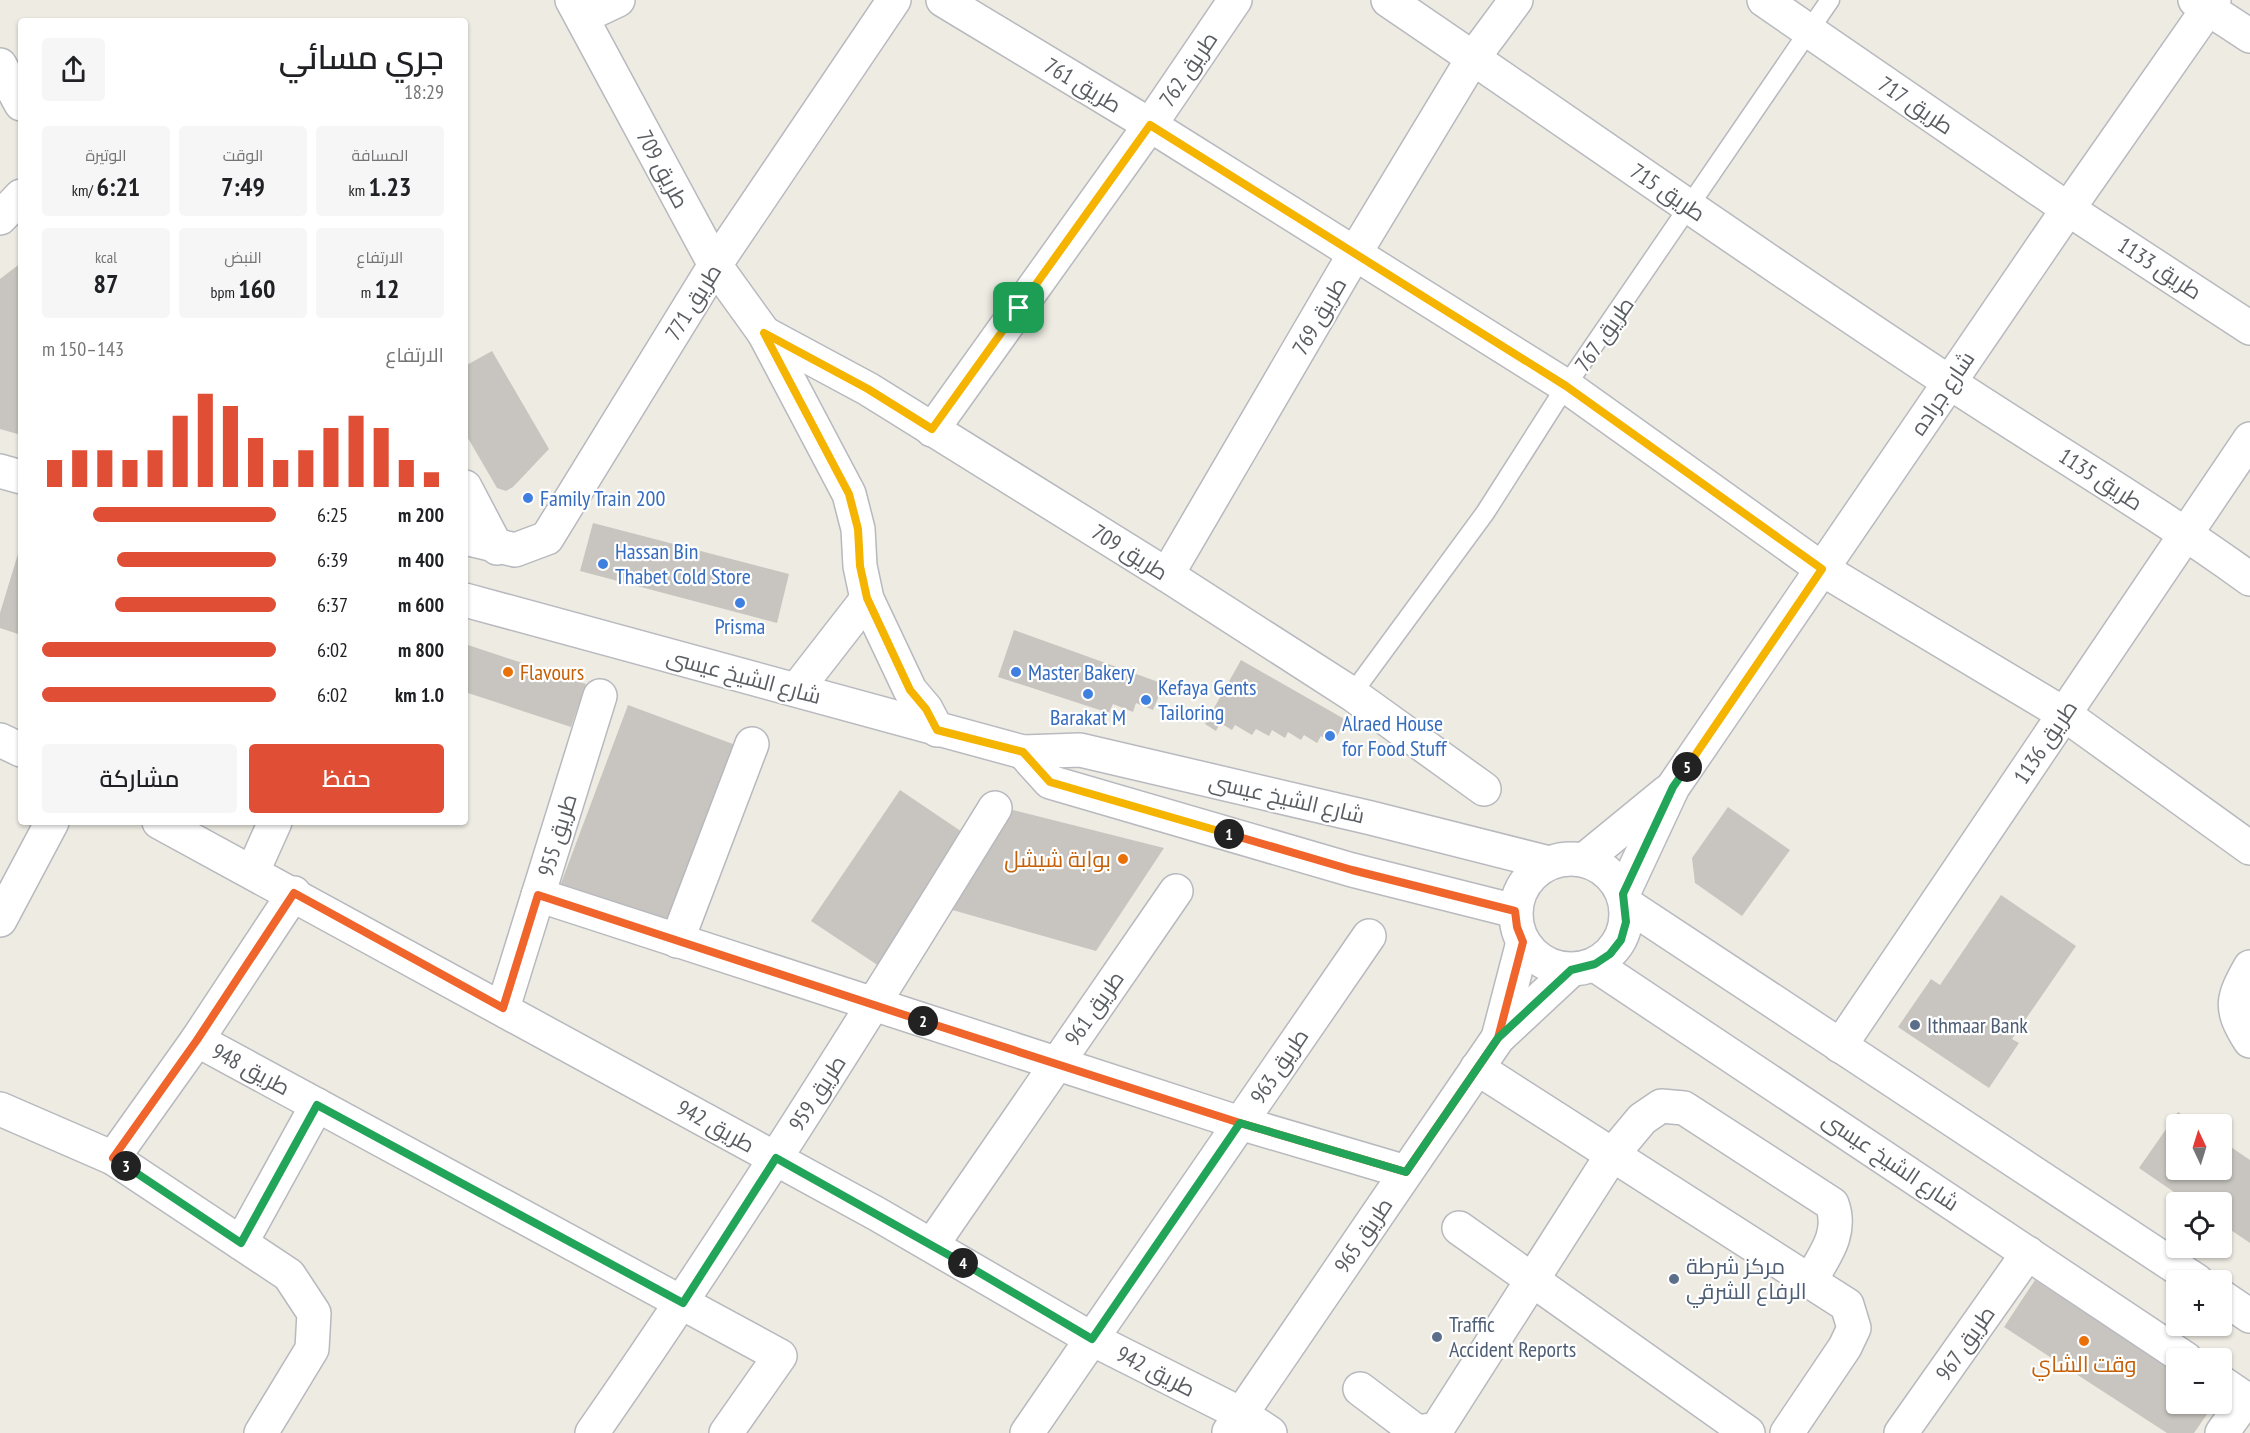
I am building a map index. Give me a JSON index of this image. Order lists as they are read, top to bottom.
{
  "streets": {
    "street": [
      "طريق 762",
      "طريق 761",
      "طريق 717",
      "طريق 709",
      "طريق 715",
      "طريق 1133",
      "طريق 771",
      "طريق 769",
      "شارع جراده",
      "طريق 1135",
      "شارع الشيخ عيسى",
      "طريق 1136",
      "طريق 955",
      "طريق 961",
      "طريق 963",
      "طريق 948",
      "طريق 959",
      "طريق 942",
      "طريق 965",
      "طريق 967"
    ],
    "lane": ["طريق 767"]
  },
  "crossings": [
    ["طريق 762", "طريق 761"],
    ["طريق 762", "طريق 709"],
    ["طريق 761", "طريق 769"],
    ["طريق 761", "طريق 767"],
    ["طريق 761", "شارع جراده"],
    ["طريق 761", "طريق 1136"],
    ["طريق 717", "طريق 1133"],
    ["طريق 717", "طريق 767"],
    ["طريق 717", "شارع جراده"],
    ["طريق 709", "طريق 771"],
    ["طريق 709", "طريق 769"],
    ["طريق 709", "طريق 767"],
    ["طريق 709", "شارع الشيخ عيسى"],
    ["طريق 715", "طريق 769"],
    ["طريق 715", "طريق 767"],
    ["طريق 715", "شارع جراده"],
    ["طريق 715", "طريق 1135"],
    ["طريق 1133", "شارع جراده"],
    ["شارع جراده", "طريق 1135"],
    ["طريق 1135", "طريق 1136"],
    ["شارع الشيخ عيسى", "طريق 965"],
    ["شارع الشيخ عيسى", "طريق 967"],
    ["طريق 955", "طريق 942"],
    ["طريق 961", "طريق 942"],
    ["طريق 963", "طريق 942"],
    ["طريق 948", "طريق 959"],
    ["طريق 959", "طريق 942"],
    ["طريق 942", "طريق 965"]
  ],
  "places": [
    "Family Train 200",
    "Hassan Bin Thabet Cold Store",
    "Prisma",
    "Flavours",
    "Master Bakery",
    "Barakat M",
    "Kefaya Gents Tailoring",
    "Alraed House for Food Stuff",
    "بوابة شيشل",
    "Ithmaar Bank",
    "مركز شرطة الرفاع الشرقي",
    "Traffic Accident Reports",
    "وقت الشاي"
  ],
  "north": "top",
  "page": {
    "heading": ["جري مسائي", "18:29"],
    "stats": [
      ["المسافة", "1.23 km"],
      ["الوقت", "7:49"],
      ["الوتيرة", "6:21 /km"],
      ["الارتفاع", "12 m"],
      ["النبض", "160 bpm"],
      ["kcal", "87"]
    ],
    "chart": ["الارتفاع", "143–150 m"],
    "list": [
      {
        "name": "200 m",
        "note": "6:25"
      },
      {
        "name": "400 m",
        "note": "6:39"
      },
      {
        "name": "600 m",
        "note": "6:37"
      },
      {
        "name": "800 m",
        "note": "6:02"
      },
      {
        "name": "1.0 km",
        "note": "6:02"
      }
    ],
    "buttons": ["حفظ", "مشاركة"],
    "pins": [
      "5",
      "1",
      "2",
      "3",
      "4"
    ],
    "map_buttons": ["+", "−"]
  }
}
